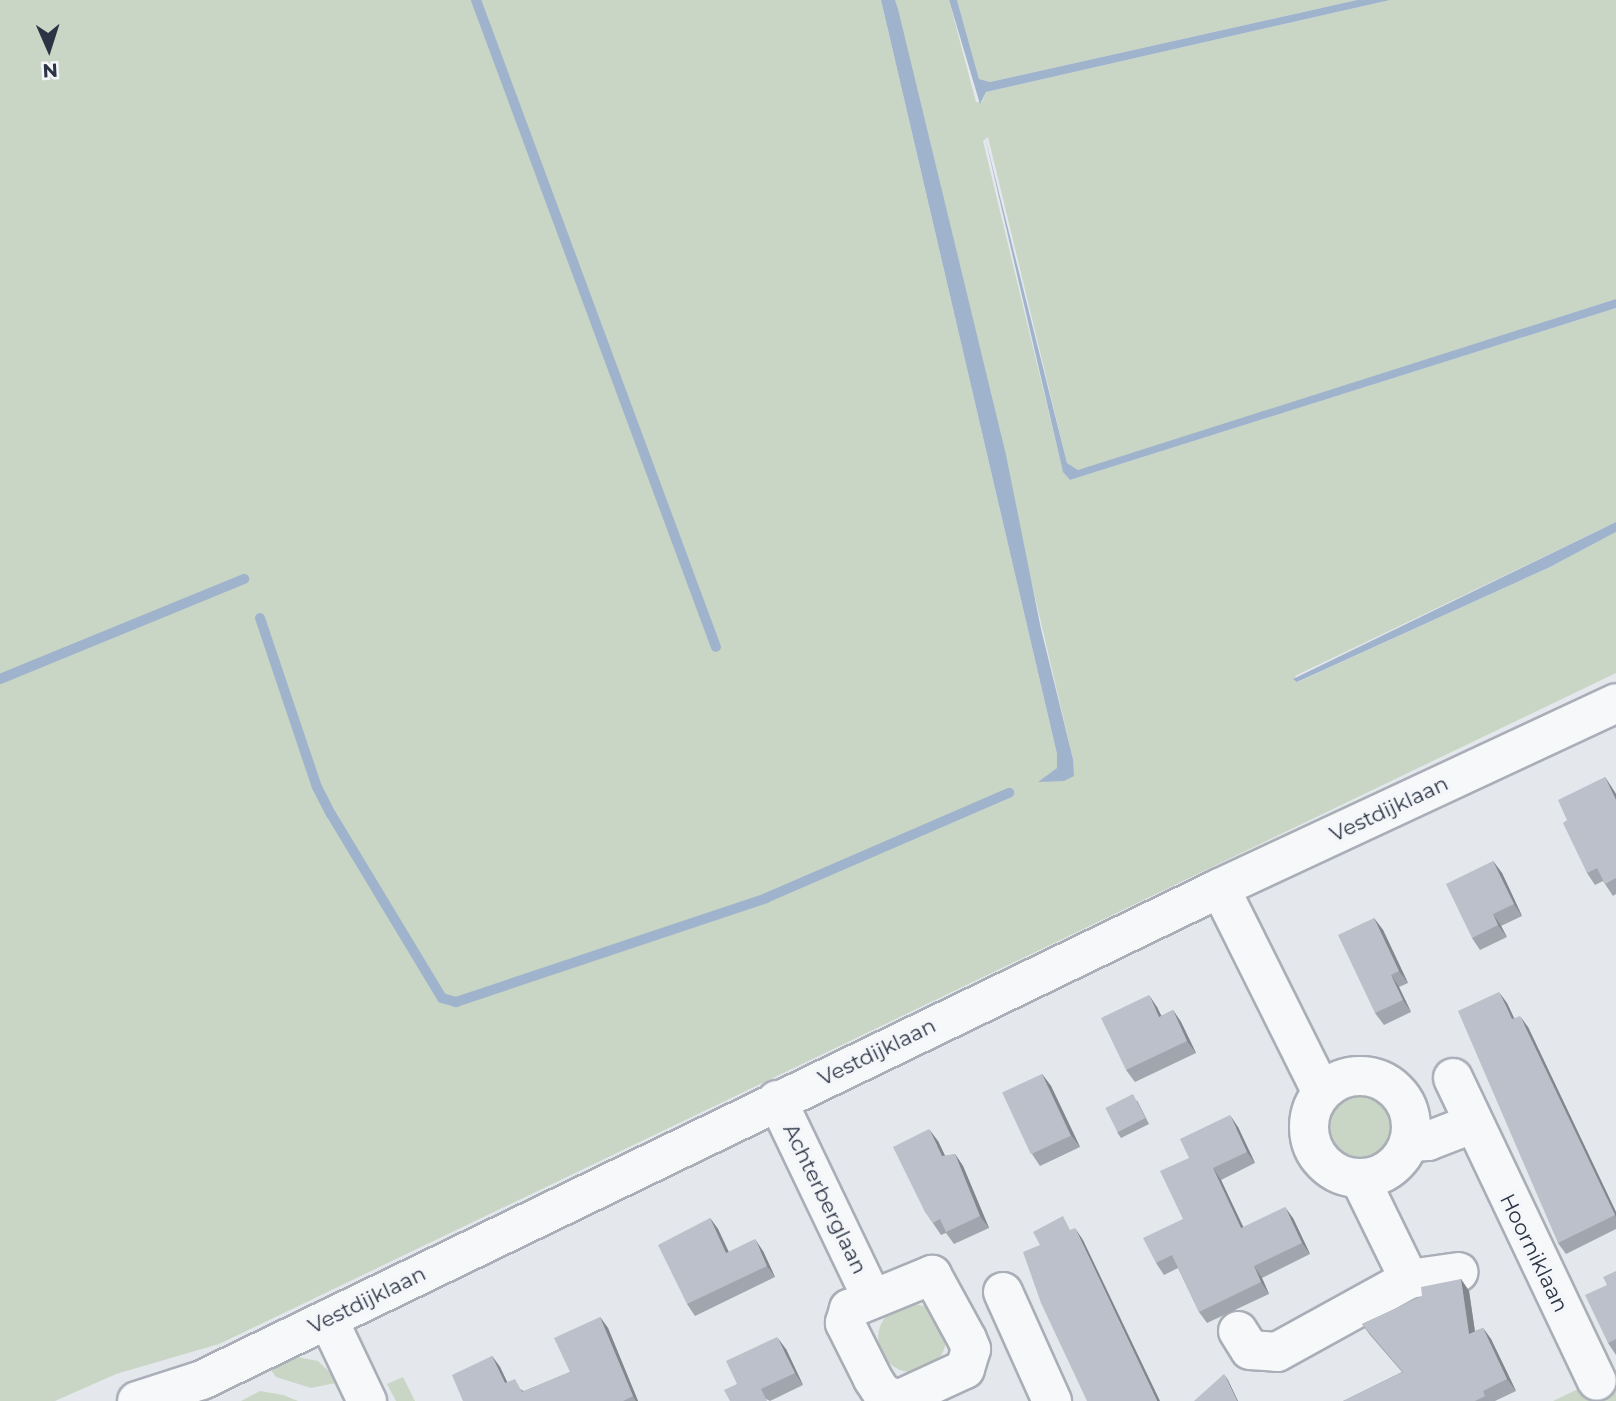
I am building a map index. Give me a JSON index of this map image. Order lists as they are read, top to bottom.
{
  "streets": {
    "street": ["Vestdijklaan", "Achterberglaan", "Hoorniklaan"]
  },
  "crossings": [
    ["Vestdijklaan", "Achterberglaan"]
  ],
  "north": "bottom"
}
